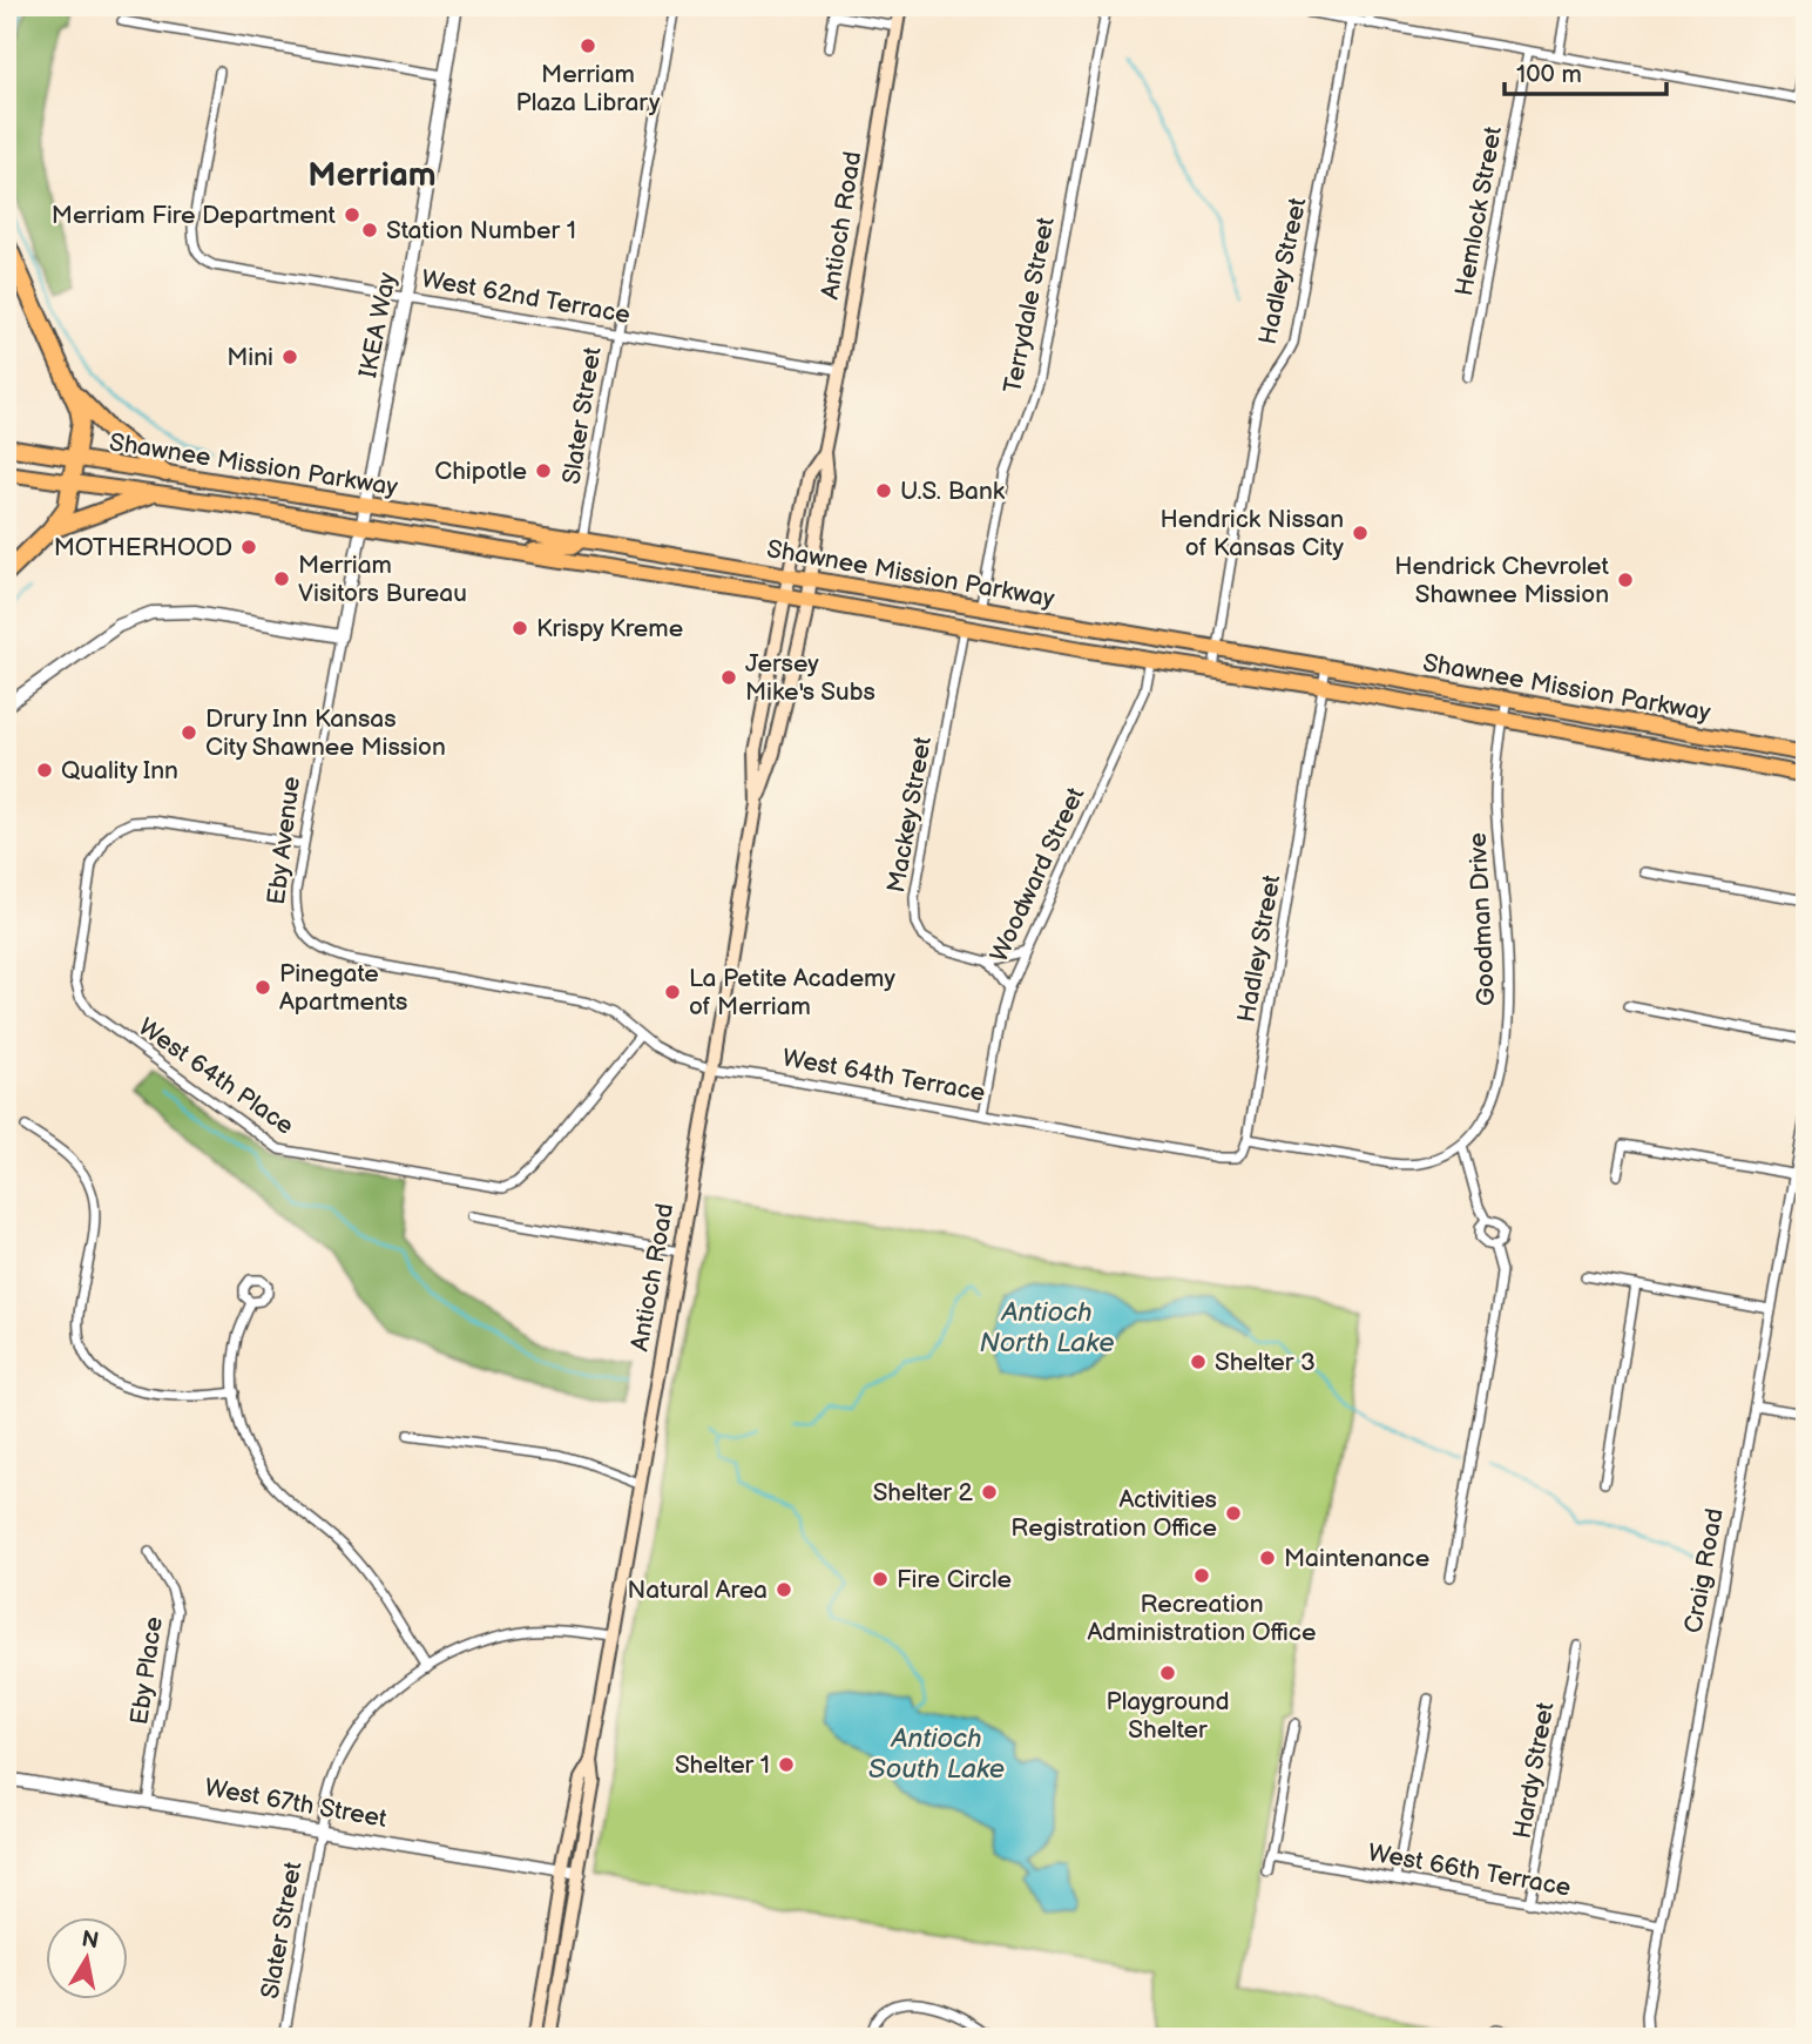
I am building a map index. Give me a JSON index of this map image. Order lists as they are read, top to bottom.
{
  "streets": {
    "highway": ["Shawnee Mission Parkway"],
    "main road": ["Antioch Road"],
    "street": [
      "Hemlock Street",
      "Hadley Street",
      "West 62nd Terrace",
      "Terrydale Street",
      "IKEA Way",
      "Slater Street",
      "Mackey Street",
      "Eby Avenue",
      "Woodward Street",
      "Goodman Drive",
      "West 64th Terrace",
      "West 64th Place",
      "Craig Road",
      "Eby Place",
      "Hardy Street",
      "West 67th Street",
      "West 66th Terrace"
    ]
  },
  "crossings": [
    ["Antioch Road", "West 62nd Terrace"],
    ["Antioch Road", "Shawnee Mission Parkway"],
    ["Antioch Road", "West 64th Terrace"],
    ["Antioch Road", "West 67th Street"],
    ["Hadley Street", "Shawnee Mission Parkway"],
    ["Hadley Street", "West 64th Terrace"],
    ["West 62nd Terrace", "IKEA Way"],
    ["West 62nd Terrace", "Slater Street"],
    ["Terrydale Street", "Shawnee Mission Parkway"],
    ["IKEA Way", "Shawnee Mission Parkway"],
    ["IKEA Way", "Eby Avenue"],
    ["Slater Street", "Shawnee Mission Parkway"],
    ["Slater Street", "West 67th Street"],
    ["Shawnee Mission Parkway", "Mackey Street"],
    ["Shawnee Mission Parkway", "Eby Avenue"],
    ["Shawnee Mission Parkway", "Woodward Street"],
    ["Shawnee Mission Parkway", "Goodman Drive"],
    ["Eby Avenue", "West 64th Terrace"],
    ["Eby Avenue", "West 64th Place"],
    ["Woodward Street", "West 64th Terrace"],
    ["West 64th Terrace", "West 64th Place"],
    ["Craig Road", "West 66th Terrace"],
    ["Eby Place", "West 67th Street"],
    ["Hardy Street", "West 66th Terrace"]
  ],
  "districts": ["Merriam"],
  "water": ["Antioch North Lake", "Antioch South Lake"],
  "places": [
    "Merriam Plaza Library",
    "Merriam Fire Department",
    "Station Number 1",
    "Mini",
    "Chipotle",
    "U.S. Bank",
    "Hendrick Nissan of Kansas City",
    "MOTHERHOOD",
    "Merriam Visitors Bureau",
    "Hendrick Chevrolet Shawnee Mission",
    "Krispy Kreme",
    "Jersey Mike's Subs",
    "Drury Inn Kansas City Shawnee Mission",
    "Quality Inn",
    "Pinegate Apartments",
    "La Petite Academy of Merriam",
    "Shelter 3",
    "Shelter 2",
    "Activities Registration Office",
    "Maintenance",
    "Recreation Administration Office",
    "Fire Circle",
    "Natural Area",
    "Playground Shelter",
    "Shelter 1"
  ],
  "scale_bar": "100 m",
  "north": "top"
}
